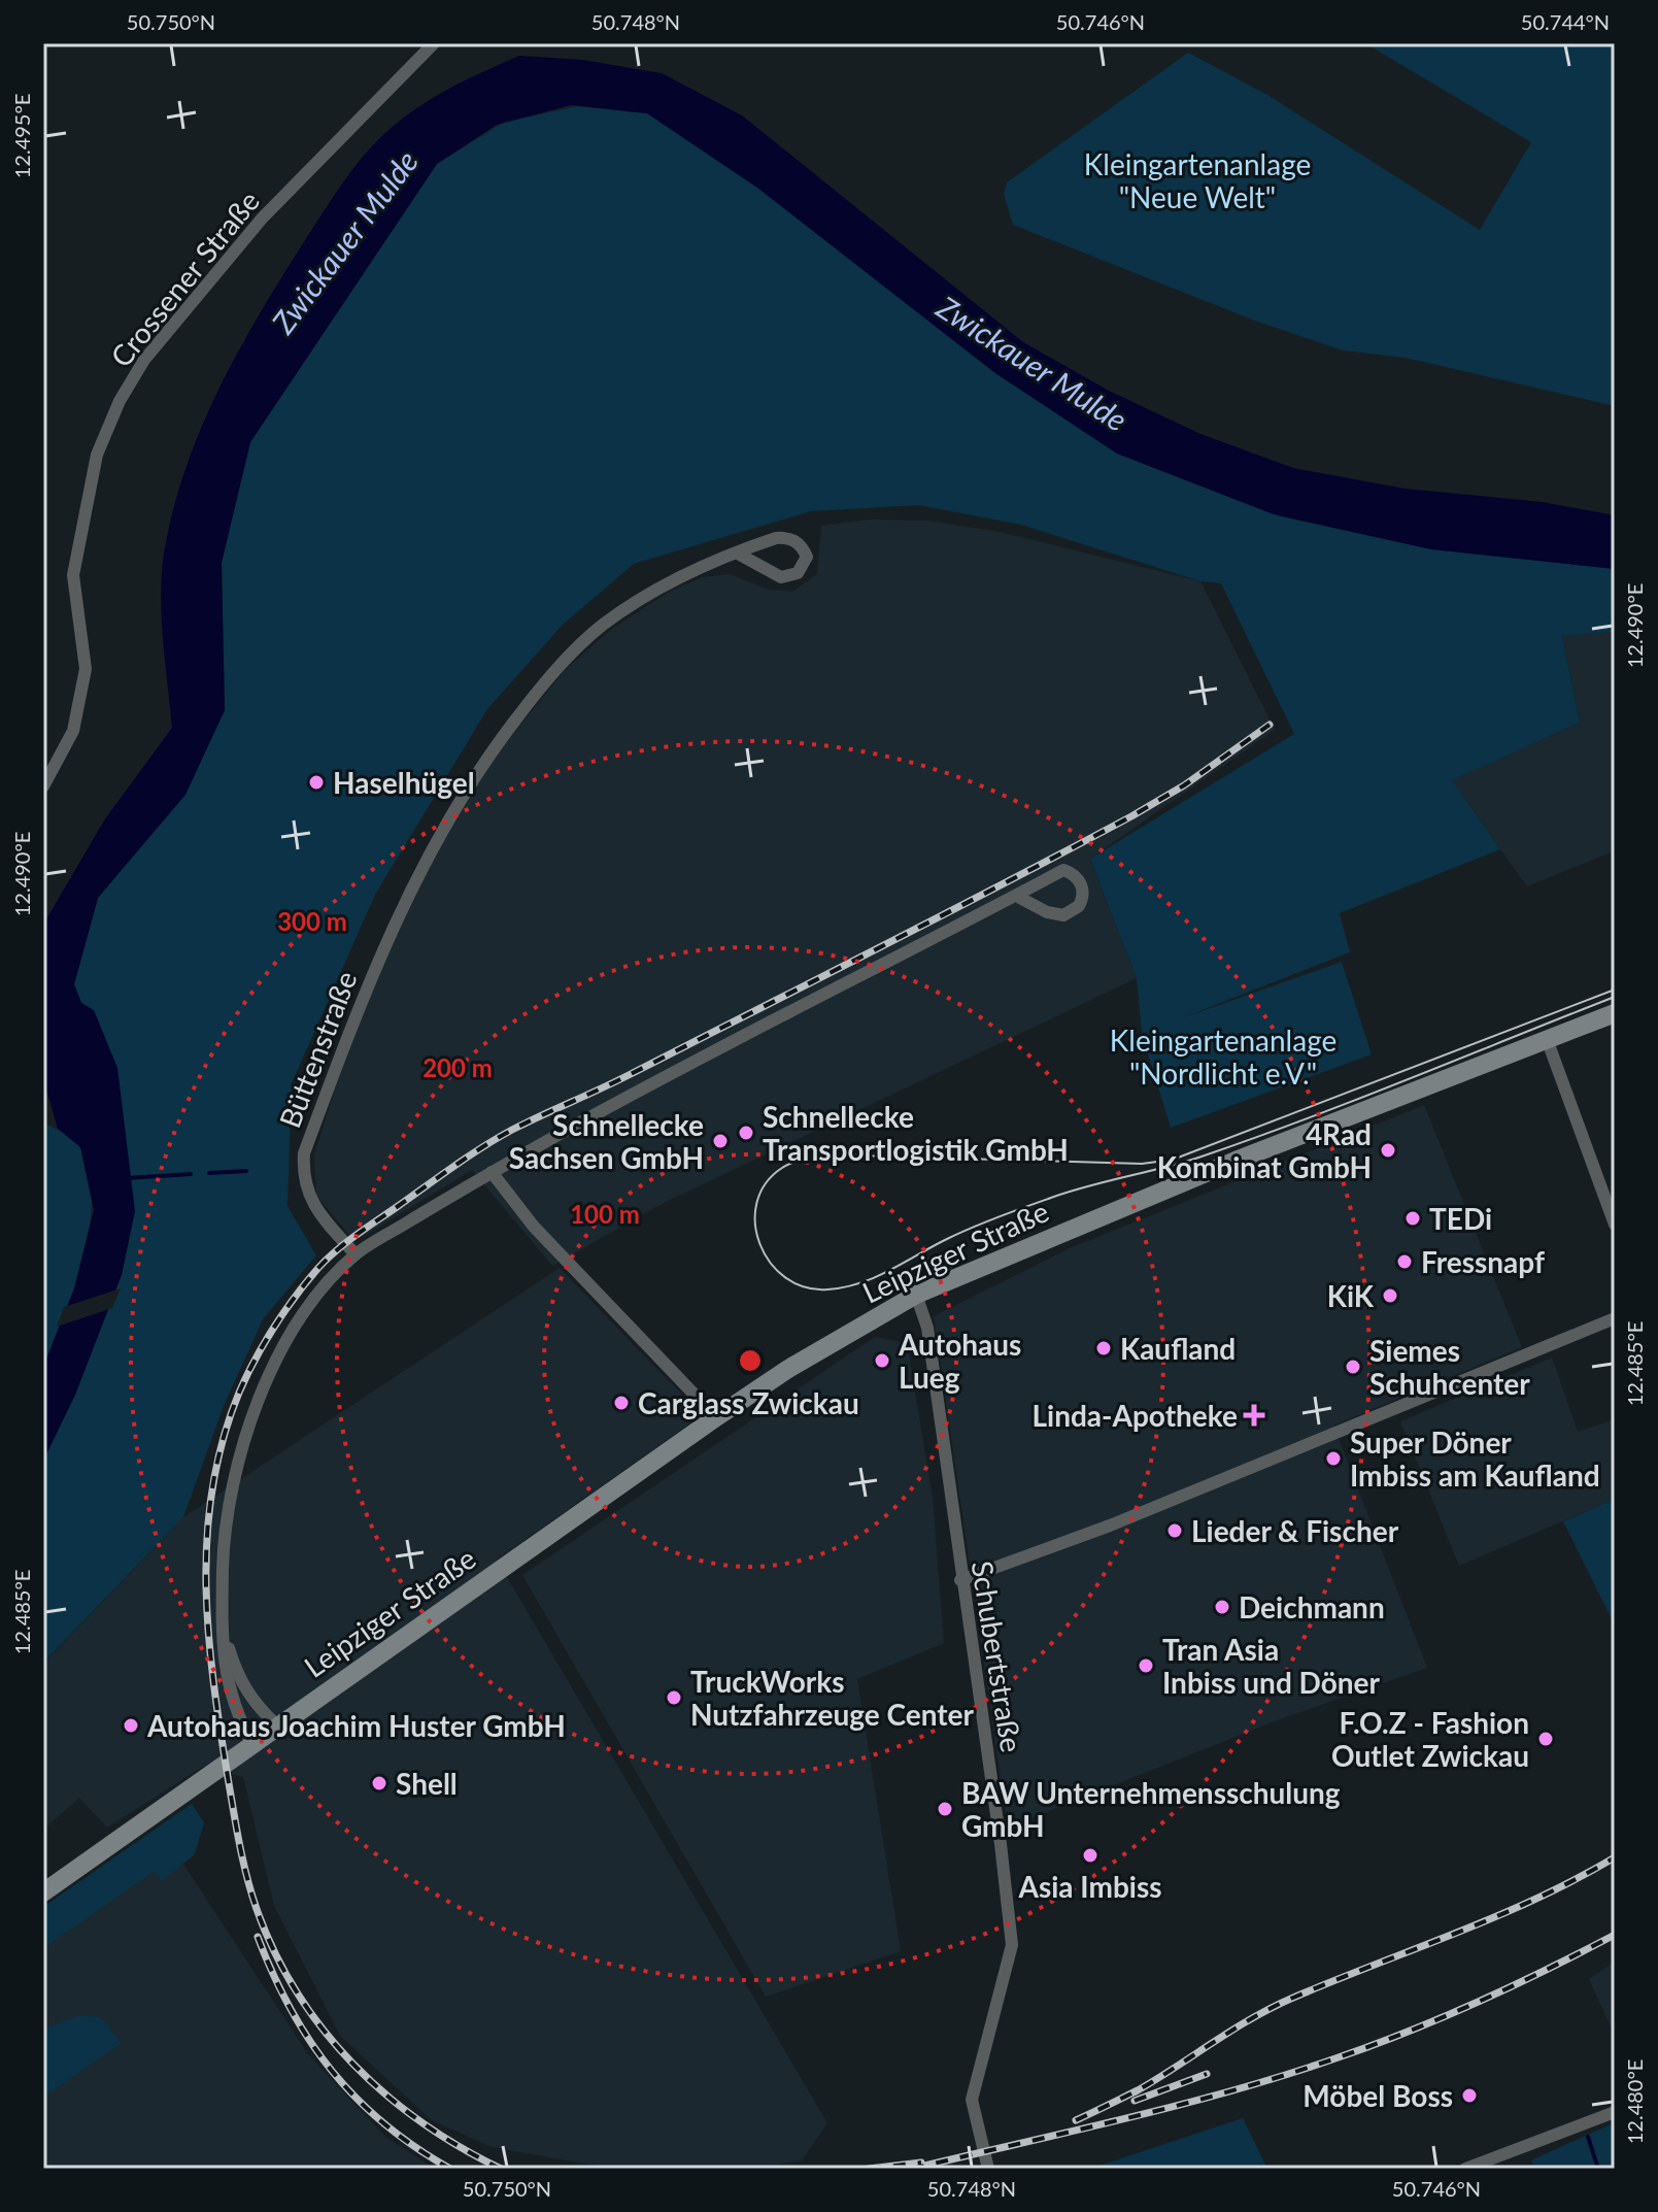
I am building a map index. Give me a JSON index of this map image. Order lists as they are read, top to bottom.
{
  "streets": {
    "street": [
      "Crossener Straße",
      "Büttenstraße",
      "Leipziger Straße",
      "Schubertstraße"
    ]
  },
  "crossings": [
    ["Leipziger Straße", "Schubertstraße"]
  ],
  "water": ["Zwickauer Mulde"],
  "parks": ["Kleingartenanlage \"Neue Welt\"", "Kleingartenanlage \"Nordlicht e.V.\""],
  "places": {
    "other": [
      "Haselhügel",
      "Schnellecke Transportlogistik GmbH",
      "Schnellecke Sachsen GmbH",
      "4Rad Kombinat GmbH",
      "TEDi",
      "Fressnapf",
      "KiK",
      "Kaufland",
      "Autohaus Lueg",
      "Siemes Schuhcenter",
      "Carglass Zwickau",
      "Super Döner Imbiss am Kaufland",
      "Lieder & Fischer",
      "Deichmann",
      "Tran Asia Inbiss und Döner",
      "TruckWorks Nutzfahrzeuge Center",
      "Autohaus Joachim Huster GmbH",
      "F.O.Z - Fashion Outlet Zwickau",
      "Shell",
      "BAW Unternehmensschulung GmbH",
      "Asia Imbiss",
      "Möbel Boss"
    ],
    "health": ["Linda-Apotheke"]
  },
  "coordinates": [
    "50.750°N",
    "50.748°N",
    "50.746°N",
    "50.744°N",
    "12.495°E",
    "12.490°E",
    "12.485°E",
    "12.480°E"
  ],
  "rings": ["300 m", "200 m", "100 m"]
}
